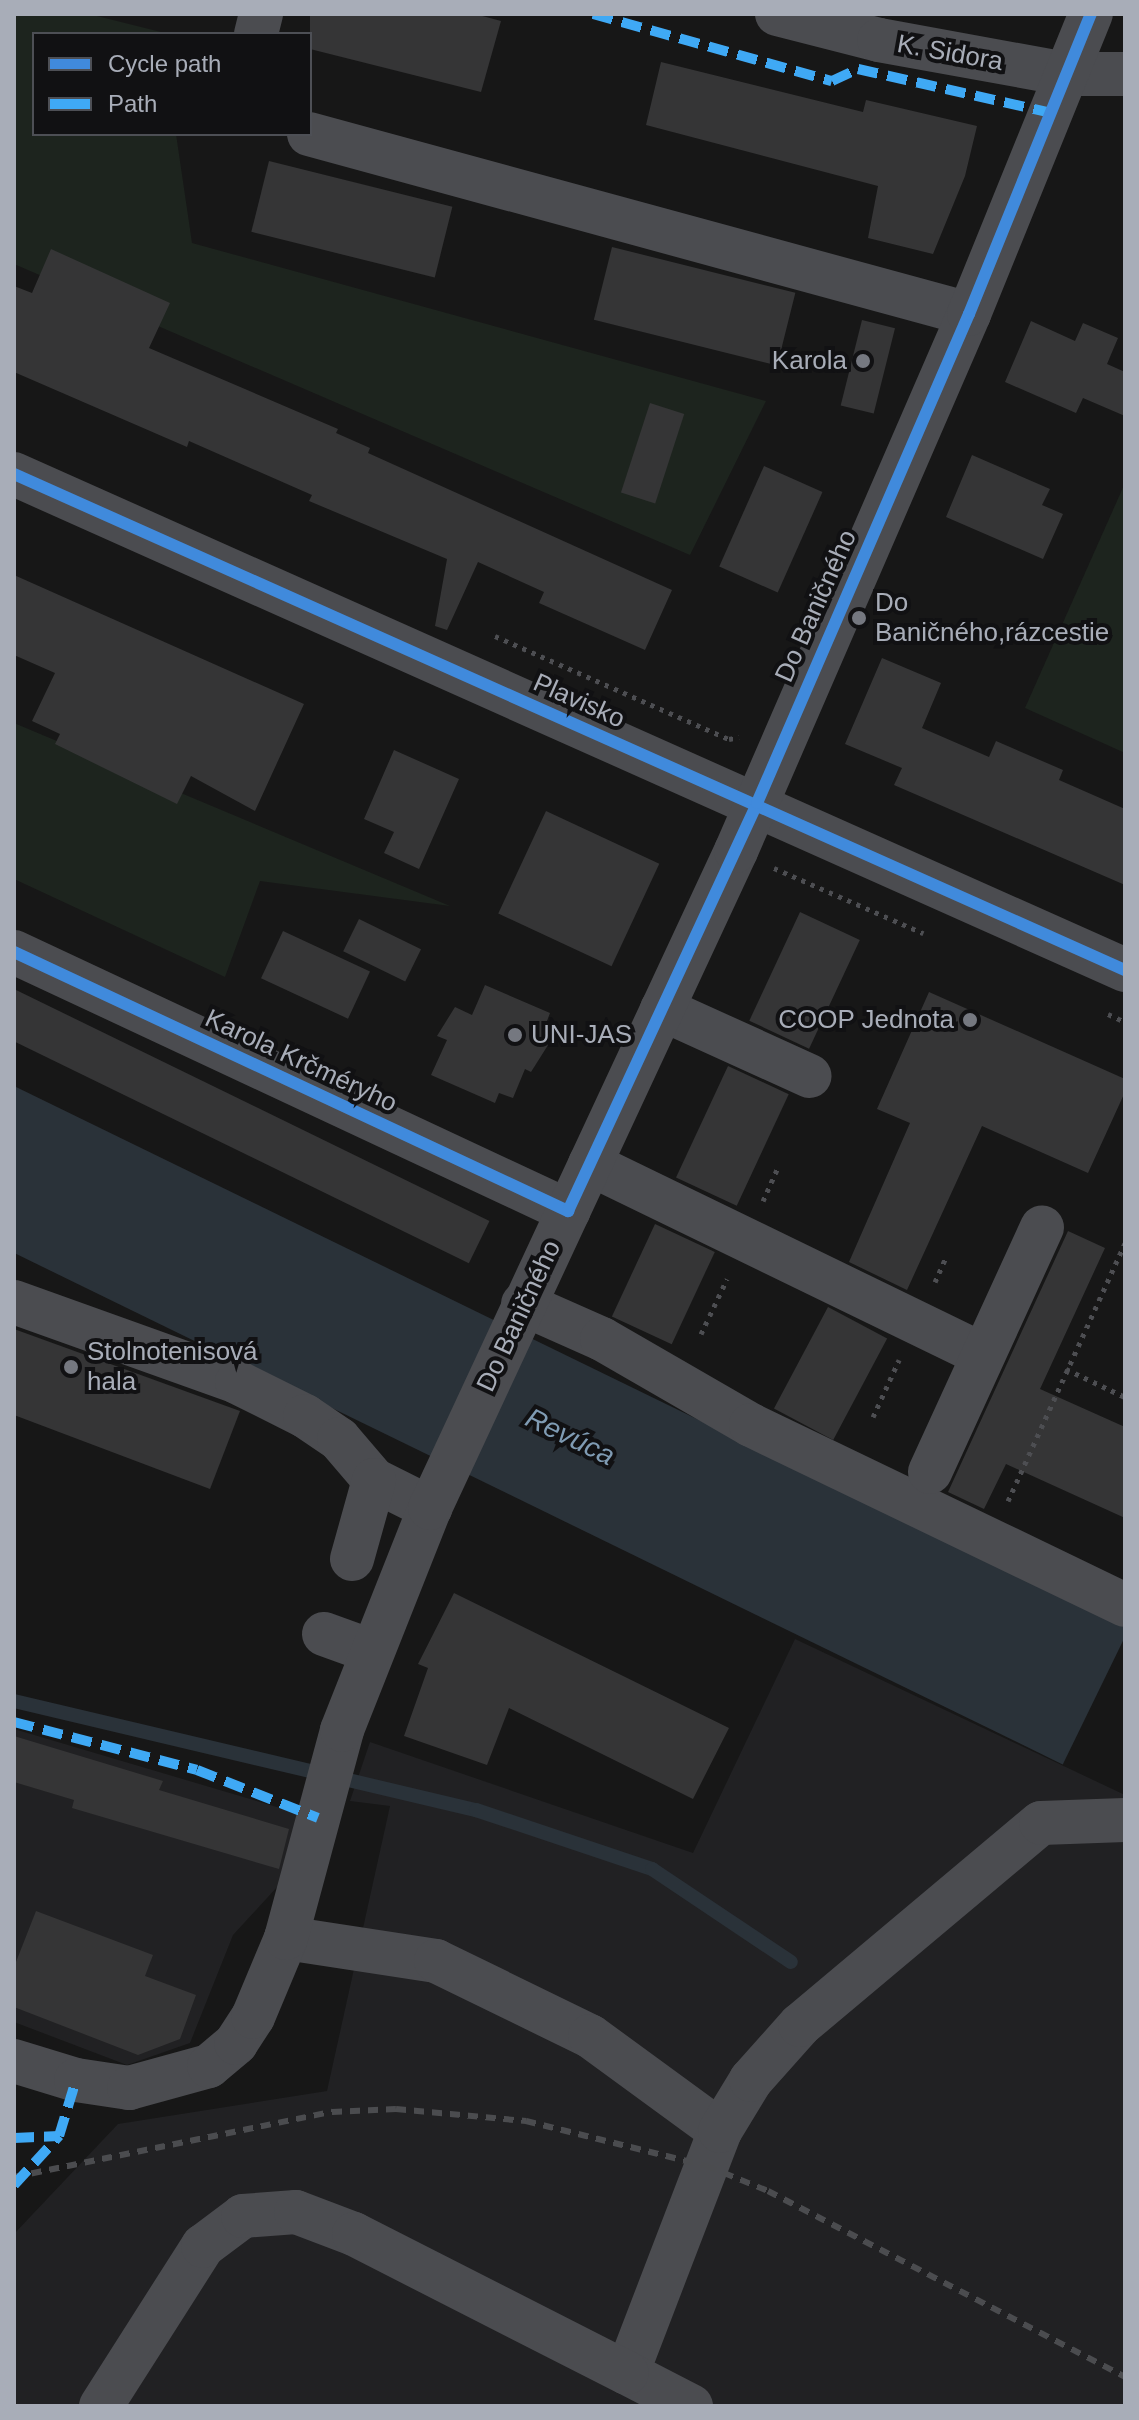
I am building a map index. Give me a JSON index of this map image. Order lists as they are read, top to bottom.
{
  "streets": {
    "street": [
      "K. Sidora",
      "Do Baničného",
      "Plavisko",
      "Karola Krčméryho"
    ]
  },
  "crossings": [
    ["K. Sidora", "Do Baničného"],
    ["Do Baničného", "Plavisko"],
    ["Do Baničného", "Karola Krčméryho"]
  ],
  "water": ["Revúca"],
  "places": [
    "Karola",
    "Do Baničného,rázcestie",
    "COOP Jednota",
    "UNI-JAS",
    "Stolnotenisová hala"
  ],
  "legend": ["Cycle path", "Path"]
}
